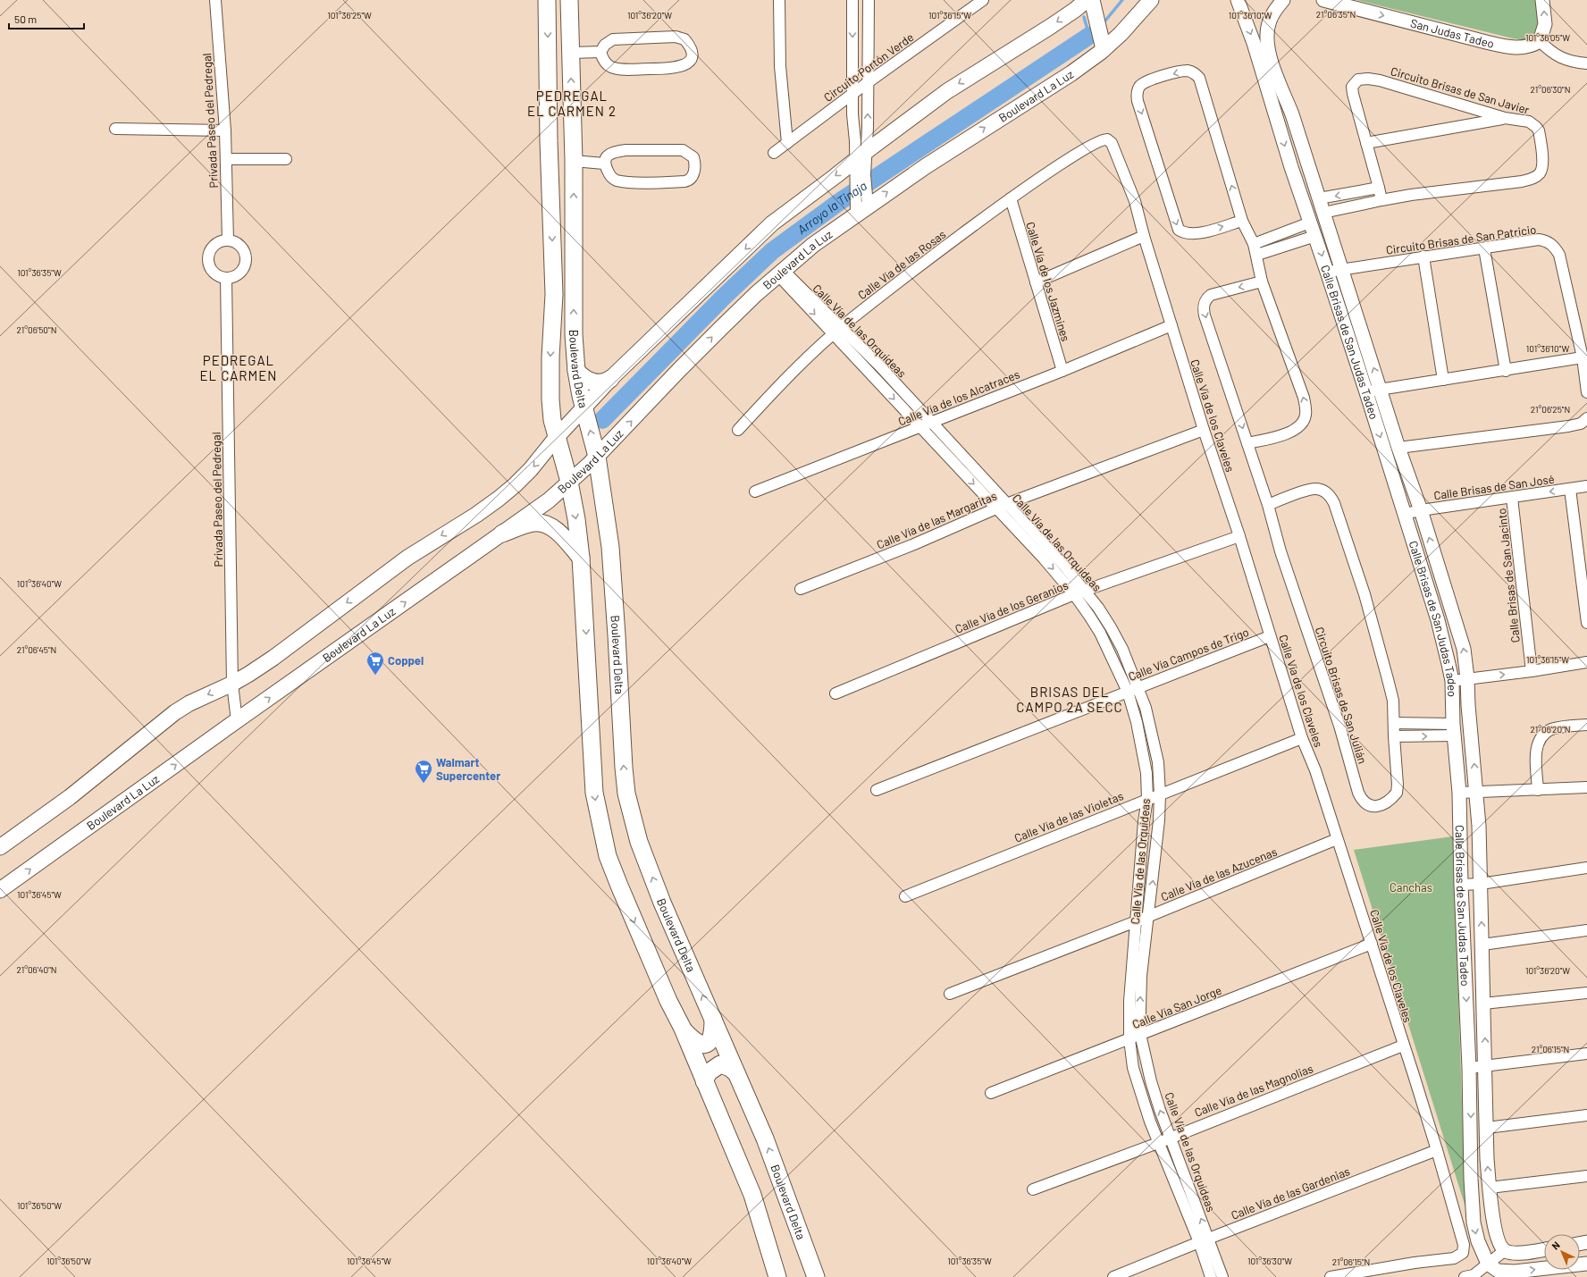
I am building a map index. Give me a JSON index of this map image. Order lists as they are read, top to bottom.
{
  "streets": {
    "main road": ["Boulevard La Luz", "Boulevard Delta"],
    "street": [
      "San Judas Tadeo",
      "Circuito Portón Verde",
      "Circuito Brisas de San Javier",
      "Privada Paseo del Pedregal",
      "Circuito Brisas de San Patricio",
      "Calle Vía de las Rosas",
      "Calle Vía de los Jazmines",
      "Calle Vía de las Orquídeas",
      "Calle Brisas de San Judas Tadeo",
      "Calle Vía de los Alcatraces",
      "Calle Vía de los Claveles",
      "Calle Brisas de San José",
      "Calle Vía de las Margaritas",
      "Calle Brisas de San Jacinto",
      "Calle Vía de los Geranios",
      "Calle Vía Campos de Trigo",
      "Circuito Brisas de San Julián",
      "Calle Vía de las Violetas",
      "Calle Vía de las Azucenas",
      "Calle Vía San Jorge",
      "Calle Vía de las Magnolias",
      "Calle Vía de las Gardenias"
    ]
  },
  "crossings": [
    ["Circuito Brisas de San Javier", "Calle Brisas de San Judas Tadeo"],
    ["Boulevard La Luz", "Privada Paseo del Pedregal"],
    ["Boulevard La Luz", "Calle Vía de las Orquídeas"],
    ["Boulevard La Luz", "Boulevard Delta"],
    ["Circuito Brisas de San Patricio", "Calle Brisas de San Judas Tadeo"],
    ["Calle Vía de las Rosas", "Calle Vía de los Jazmines"],
    ["Calle Vía de las Rosas", "Calle Vía de las Orquídeas"],
    ["Calle Vía de las Rosas", "Calle Vía de los Claveles"],
    ["Calle Vía de los Jazmines", "Calle Vía de los Alcatraces"],
    ["Calle Vía de las Orquídeas", "Calle Vía de los Alcatraces"],
    ["Calle Vía de las Orquídeas", "Calle Vía de las Margaritas"],
    ["Calle Vía de las Orquídeas", "Calle Vía de los Geranios"],
    ["Calle Vía de las Orquídeas", "Calle Vía Campos de Trigo"],
    ["Calle Vía de las Orquídeas", "Calle Vía de las Violetas"],
    ["Calle Vía de las Orquídeas", "Calle Vía de las Azucenas"],
    ["Calle Vía de las Orquídeas", "Calle Vía San Jorge"],
    ["Calle Vía de las Orquídeas", "Calle Vía de las Magnolias"],
    ["Calle Vía de las Orquídeas", "Calle Vía de las Gardenias"],
    ["Calle Brisas de San Judas Tadeo", "Calle Brisas de San José"],
    ["Calle Vía de los Alcatraces", "Calle Vía de los Claveles"],
    ["Calle Vía de los Claveles", "Calle Vía de las Margaritas"],
    ["Calle Vía de los Claveles", "Calle Vía de los Geranios"],
    ["Calle Vía de los Claveles", "Calle Vía Campos de Trigo"],
    ["Calle Vía de los Claveles", "Calle Vía de las Violetas"],
    ["Calle Vía de los Claveles", "Calle Vía de las Azucenas"],
    ["Calle Vía de los Claveles", "Calle Vía San Jorge"],
    ["Calle Vía de los Claveles", "Calle Vía de las Magnolias"],
    ["Calle Vía de los Claveles", "Calle Vía de las Gardenias"],
    ["Calle Brisas de San José", "Calle Brisas de San Jacinto"]
  ],
  "districts": ["PEDREGAL EL CARMEN 2", "PEDREGAL EL CARMEN", "BRISAS DEL CAMPO 2A SECC"],
  "water": ["Arroyo la Tinaja"],
  "parks": ["Canchas"],
  "places": {
    "supermarket": ["Coppel", "Walmart Supercenter"]
  },
  "scale_bar": "50 m",
  "north": "top left",
  "coordinates": [
    "21°06'35\"N",
    "101°36'25\"W",
    "101°36'20\"W",
    "101°36'15\"W",
    "101°36'10\"W",
    "101°36'05\"W",
    "21°06'30\"N",
    "101°36'35\"W",
    "21°06'50\"N",
    "21°06'25\"N",
    "101°36'40\"W",
    "21°06'45\"N",
    "21°06'20\"N",
    "101°36'45\"W",
    "21°06'40\"N",
    "21°06'15\"N",
    "101°36'50\"W",
    "101°36'30\"W"
  ]
}
